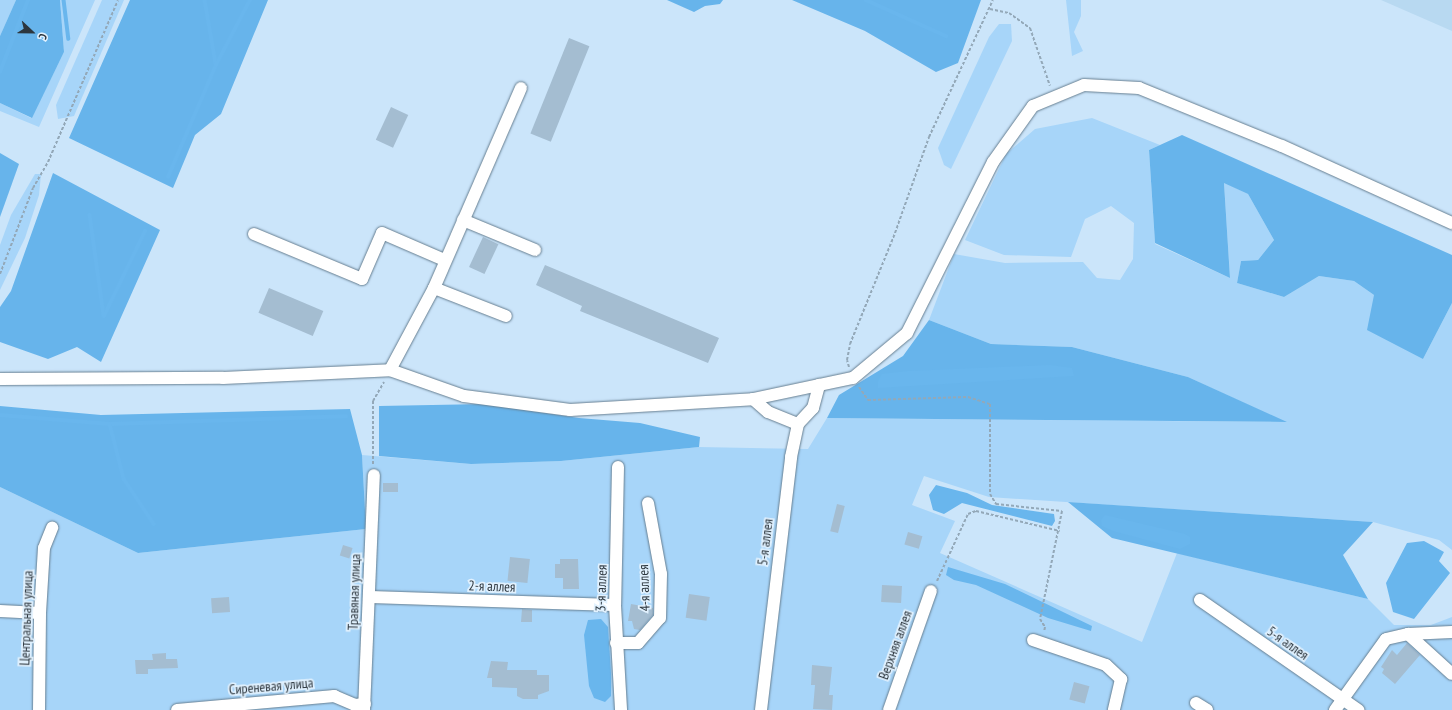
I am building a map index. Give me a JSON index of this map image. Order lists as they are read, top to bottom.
{
  "streets": {
    "street": [
      "5-я аллея",
      "2-я аллея",
      "3-я аллея",
      "4-я аллея",
      "Травяная улица",
      "Центральная улица",
      "Верхняя аллея",
      "Сиреневая улица"
    ]
  },
  "crossings": [
    ["2-я аллея", "3-я аллея"],
    ["2-я аллея", "Травяная улица"],
    ["3-я аллея", "4-я аллея"],
    ["Травяная улица", "Сиреневая улица"]
  ],
  "north": "right"
}
